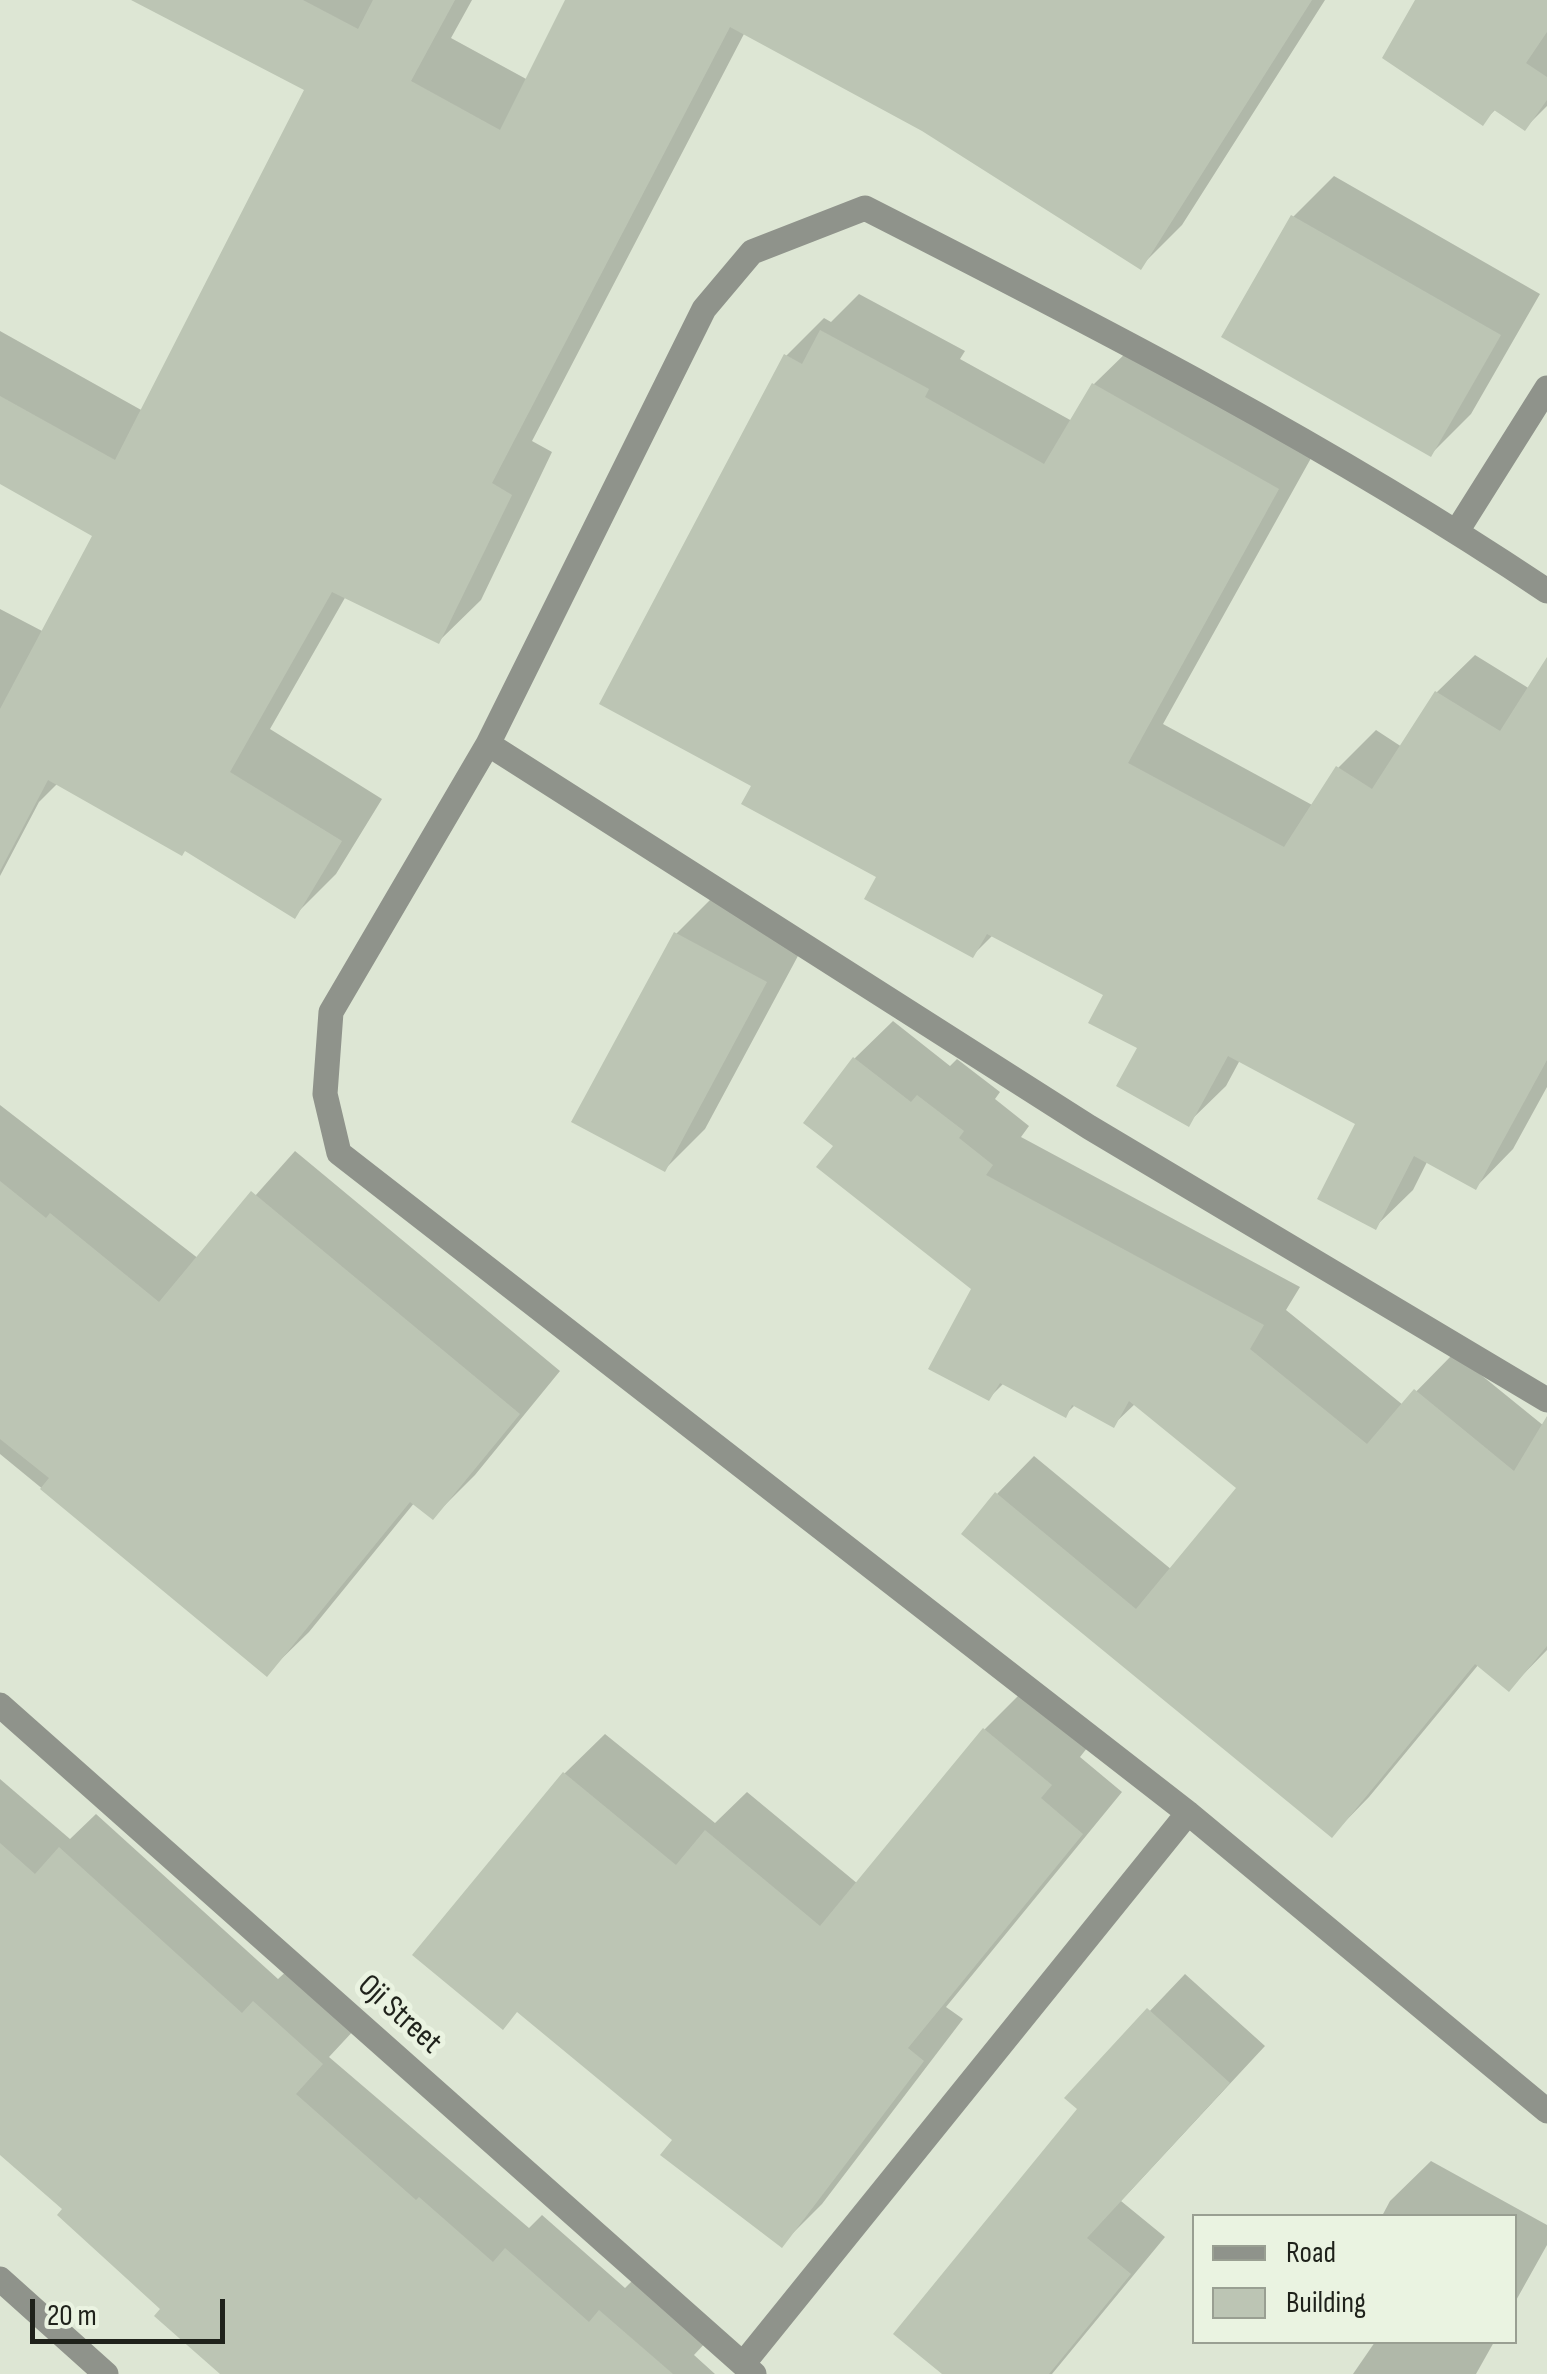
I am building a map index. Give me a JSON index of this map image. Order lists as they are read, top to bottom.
{
  "streets": {
    "street": ["Oji Street"]
  },
  "legend": ["Road", "Building"],
  "scale_bar": "20 m"
}
